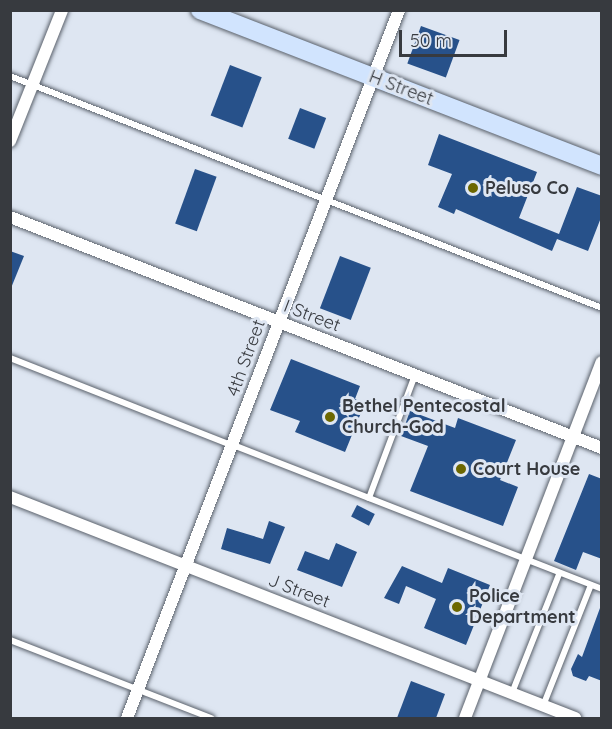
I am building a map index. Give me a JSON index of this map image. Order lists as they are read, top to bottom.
{
  "streets": {
    "street": [
      "H Street",
      "I Street",
      "4th Street",
      "J Street"
    ]
  },
  "crossings": [
    ["H Street", "4th Street"],
    ["I Street", "4th Street"],
    ["4th Street", "J Street"]
  ],
  "places": [
    "Peluso Co",
    "Bethel Pentecostal Church-God",
    "Court House",
    "Police Department"
  ],
  "scale_bar": "50 m"
}
